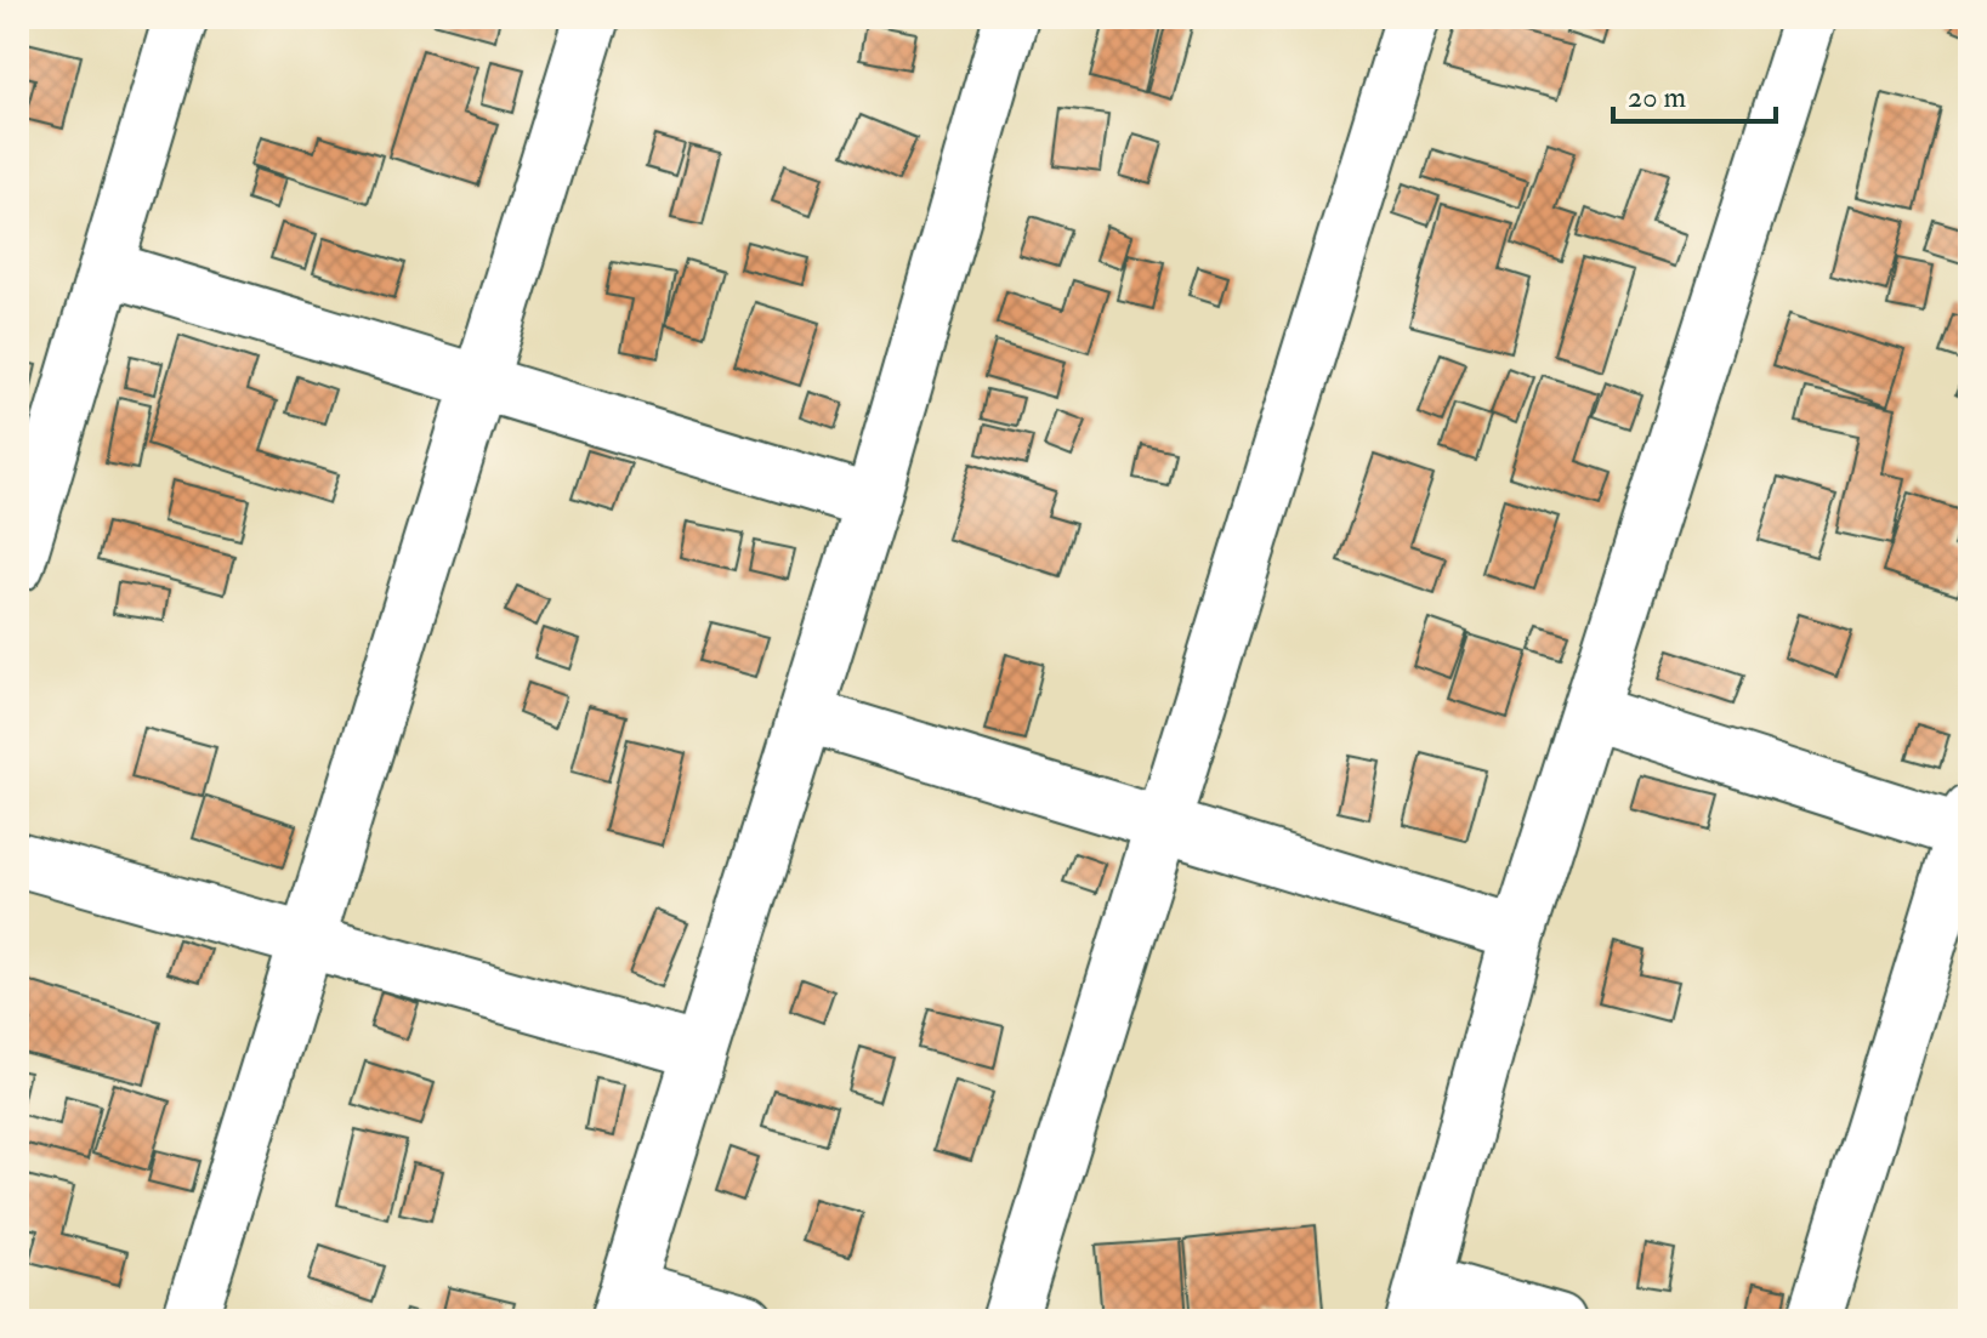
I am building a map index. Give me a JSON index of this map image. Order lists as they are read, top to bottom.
{
  "scale_bar": "20 m"
}
